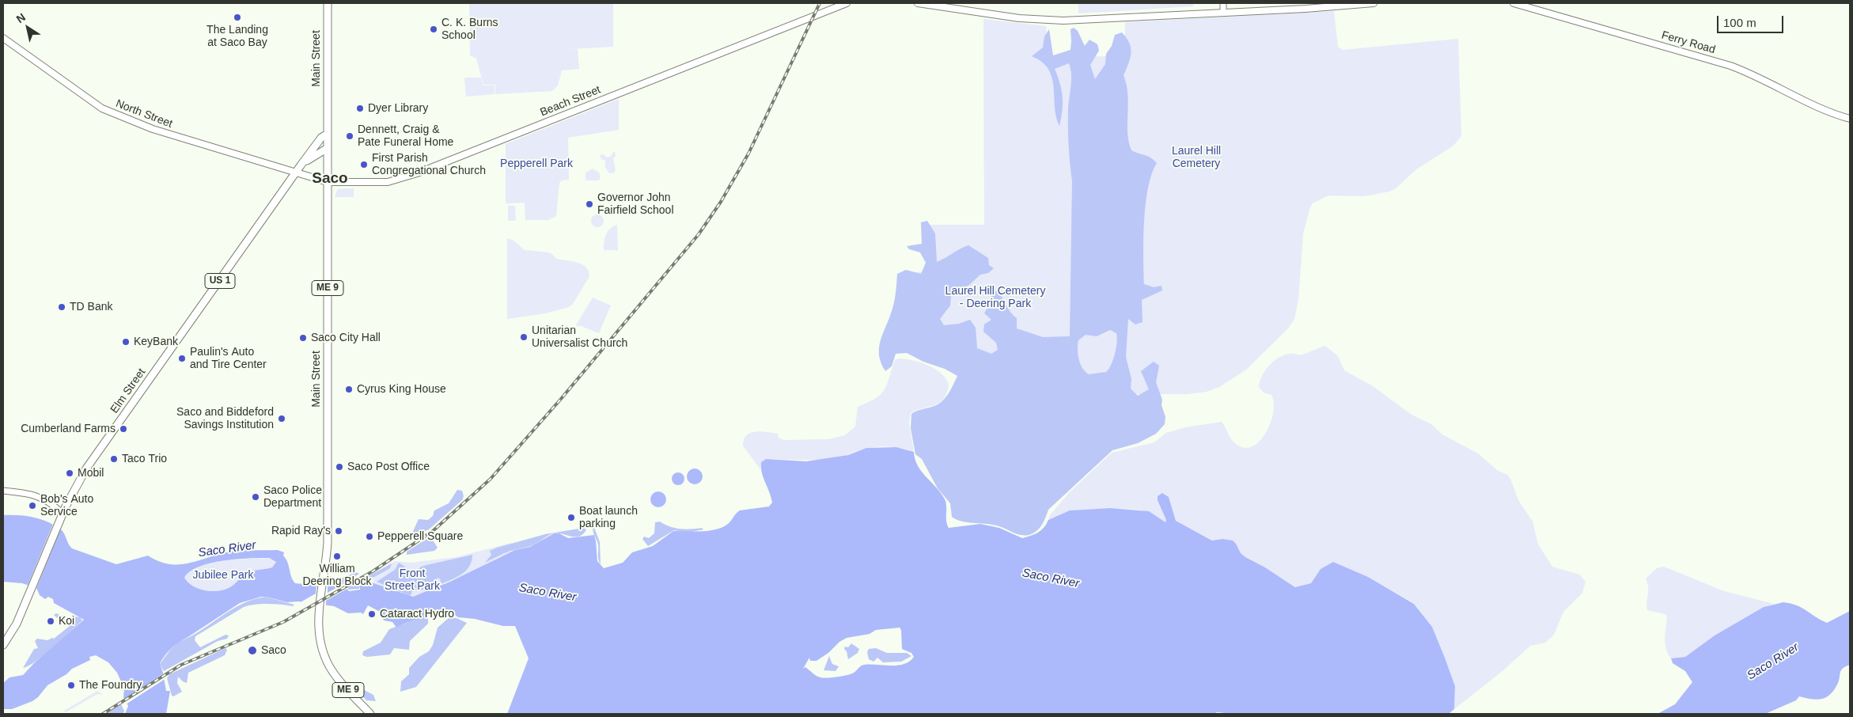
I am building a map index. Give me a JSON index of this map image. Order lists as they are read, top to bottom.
{
  "streets": {
    "main road": [
      "Ferry Road",
      "Main Street",
      "Beach Street",
      "North Street",
      "US 1",
      "ME 9",
      "Elm Street"
    ]
  },
  "crossings": [
    ["Main Street", "Beach Street"],
    ["Main Street", "Elm Street"],
    ["Beach Street", "North Street"],
    ["Beach Street", "Elm Street"],
    ["North Street", "Elm Street"]
  ],
  "districts": ["Saco"],
  "water": ["Saco River"],
  "parks": [
    "Laurel Hill Cemetery",
    "Pepperell Park",
    "Laurel Hill Cemetery - Deering Park",
    "Front Street Park",
    "Jubilee Park"
  ],
  "places": [
    "The Landing at Saco Bay",
    "C. K. Burns School",
    "Dyer Library",
    "Dennett, Craig & Pate Funeral Home",
    "First Parish Congregational Church",
    "Governor John Fairfield School",
    "TD Bank",
    "Unitarian Universalist Church",
    "Saco City Hall",
    "KeyBank",
    "Paulin's Auto and Tire Center",
    "Cyrus King House",
    "Saco and Biddeford Savings Institution",
    "Cumberland Farms",
    "Taco Trio",
    "Saco Post Office",
    "Mobil",
    "Saco Police Department",
    "Bob's Auto Service",
    "Boat launch parking",
    "Rapid Ray's",
    "Pepperell Square",
    "William Deering Block",
    "Cataract Hydro",
    "Koi",
    "Saco",
    "The Foundry"
  ],
  "scale_bar": "100 m",
  "north": "top left"
}
